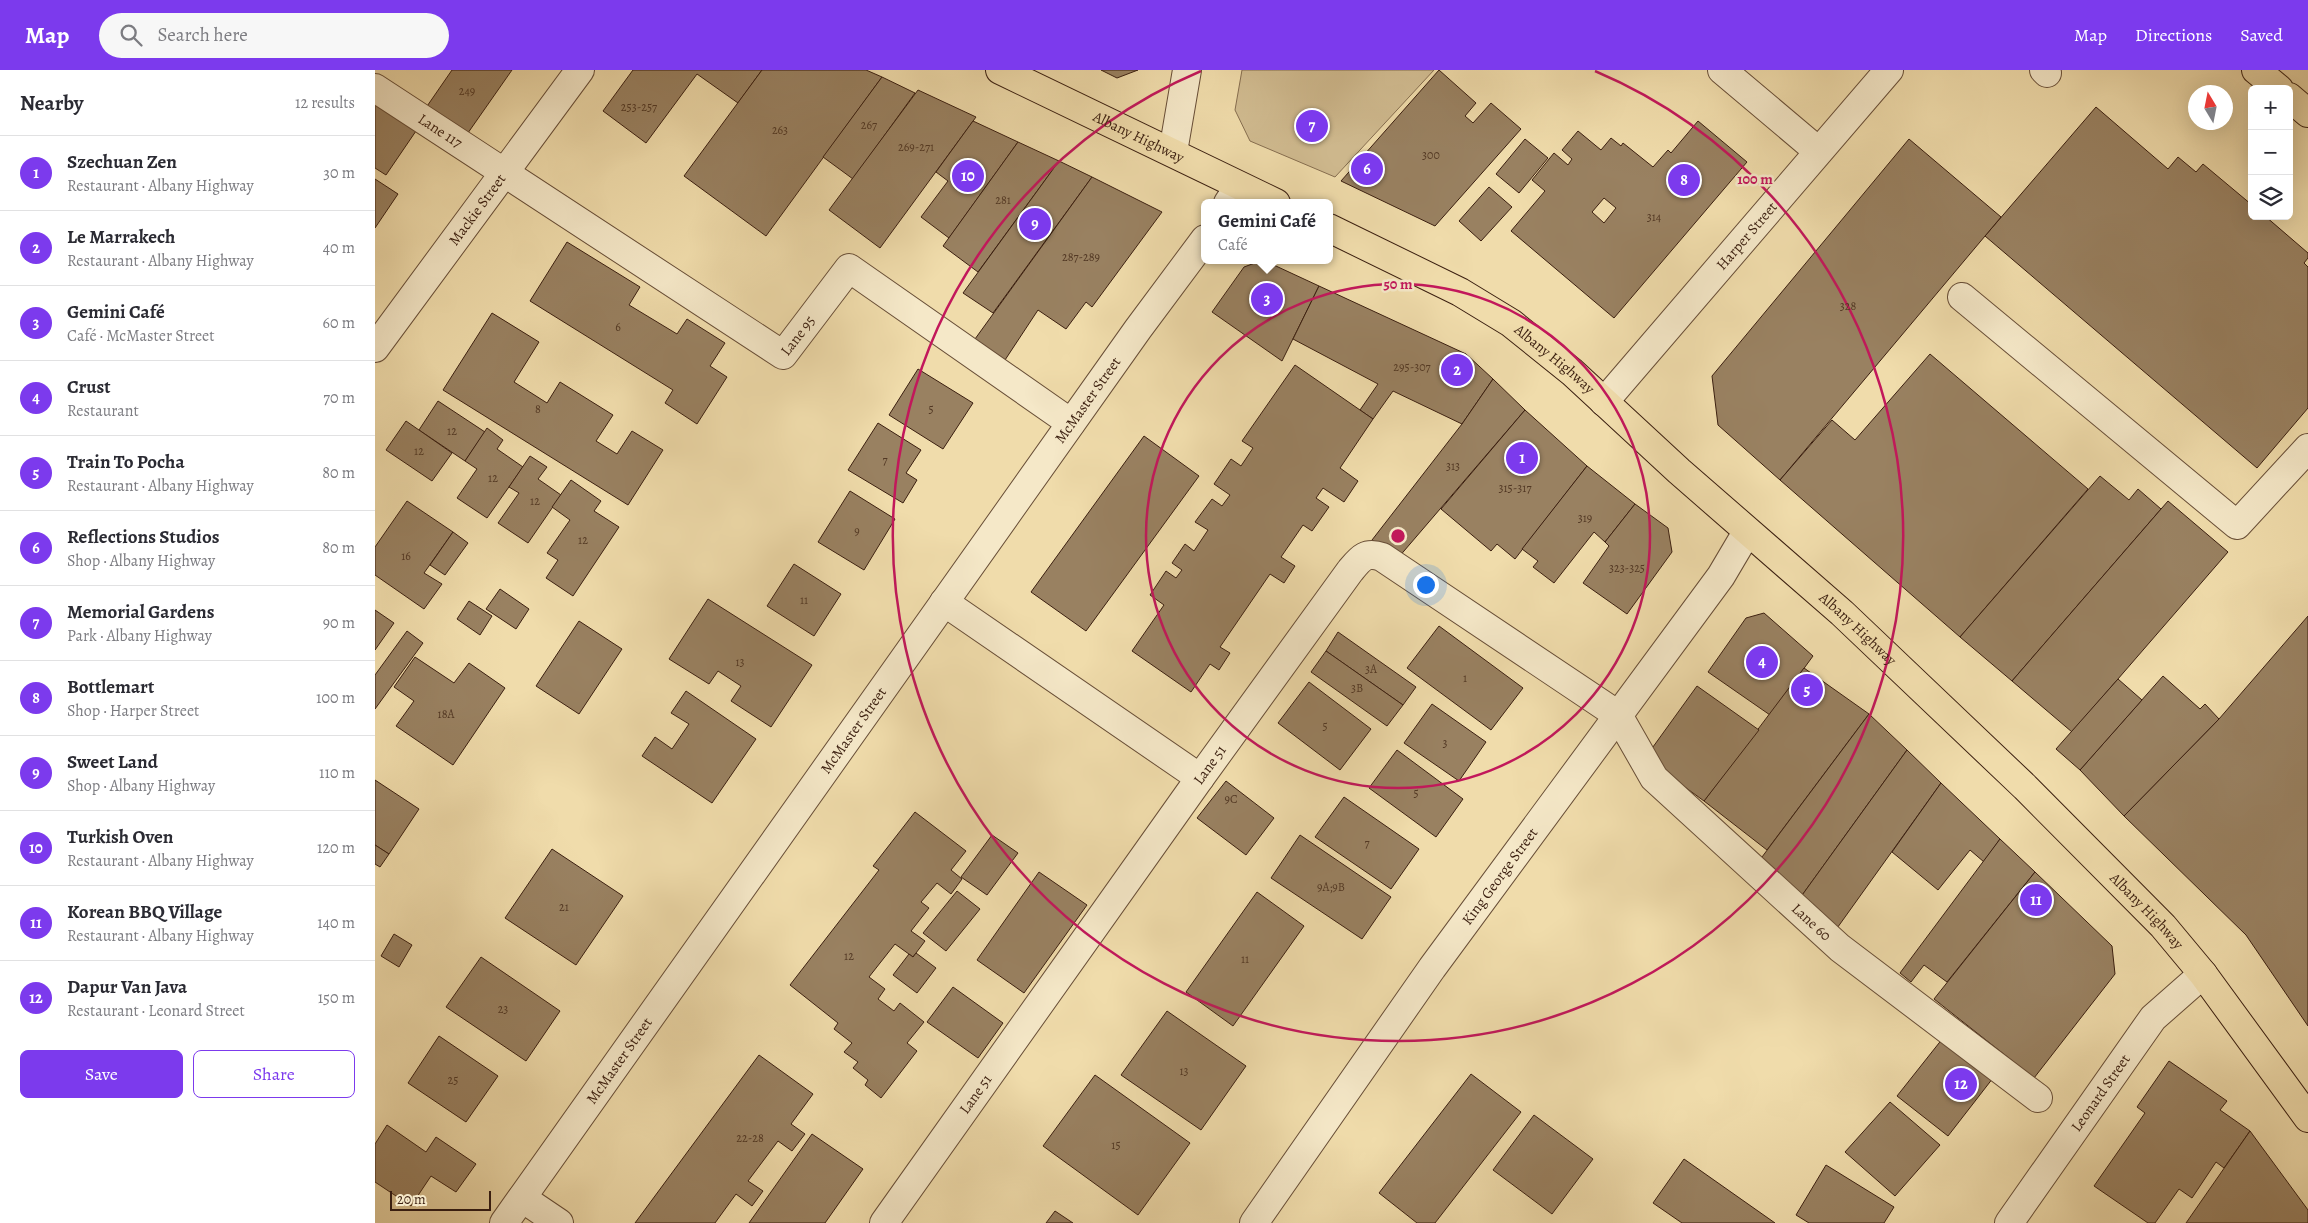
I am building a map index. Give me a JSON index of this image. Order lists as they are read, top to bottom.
{
  "streets": {
    "main road": ["Albany Highway"],
    "street": [
      "Lane 117",
      "Mackie Street",
      "Harper Street",
      "Lane 95",
      "McMaster Street",
      "Lane 51",
      "King George Street",
      "Lane 60",
      "Leonard Street"
    ]
  },
  "crossings": [
    ["Lane 117", "Mackie Street"],
    ["Lane 117", "Lane 95"],
    ["Albany Highway", "Harper Street"],
    ["Albany Highway", "King George Street"],
    ["Albany Highway", "Leonard Street"],
    ["Mackie Street", "Lane 95"],
    ["Lane 95", "McMaster Street"],
    ["Lane 51", "King George Street"],
    ["Lane 51", "Lane 60"],
    ["King George Street", "Lane 60"]
  ],
  "house_numbers": [
    "249",
    "253-257",
    "267",
    "263",
    "269-271",
    "300",
    "281",
    "314",
    "287-289",
    "328",
    "6",
    "295-307",
    "8",
    "5",
    "12",
    "12",
    "7",
    "313",
    "12",
    "315-317",
    "12",
    "319",
    "9",
    "12",
    "16",
    "323-325",
    "11",
    "13",
    "3A",
    "1",
    "3B",
    "18A",
    "5",
    "3",
    "5",
    "9C",
    "7",
    "9A;9B",
    "21",
    "12",
    "11",
    "23",
    "13",
    "25",
    "22-28",
    "15"
  ],
  "scale_bar": "20 m",
  "north": "top",
  "page": {
    "header": "Map",
    "search": "Search here",
    "nav": ["Map", "Directions", "Saved"],
    "heading": ["Nearby", "12 results"],
    "map_buttons": ["+", "−"],
    "pins": [
      "7",
      "6",
      "10",
      "8",
      "9",
      "3",
      "2",
      "1",
      "4",
      "5",
      "11",
      "12"
    ],
    "list": [
      {
        "mark": "1",
        "name": "Szechuan Zen",
        "note": "Restaurant · Albany Highway",
        "value": "30 m"
      },
      {
        "mark": "2",
        "name": "Le Marrakech",
        "note": "Restaurant · Albany Highway",
        "value": "40 m"
      },
      {
        "mark": "3",
        "name": "Gemini Café",
        "note": "Café · McMaster Street",
        "value": "60 m"
      },
      {
        "mark": "4",
        "name": "Crust",
        "note": "Restaurant",
        "value": "70 m"
      },
      {
        "mark": "5",
        "name": "Train To Pocha",
        "note": "Restaurant · Albany Highway",
        "value": "80 m"
      },
      {
        "mark": "6",
        "name": "Reflections Studios",
        "note": "Shop · Albany Highway",
        "value": "80 m"
      },
      {
        "mark": "7",
        "name": "Memorial Gardens",
        "note": "Park · Albany Highway",
        "value": "90 m"
      },
      {
        "mark": "8",
        "name": "Bottlemart",
        "note": "Shop · Harper Street",
        "value": "100 m"
      },
      {
        "mark": "9",
        "name": "Sweet Land",
        "note": "Shop · Albany Highway",
        "value": "110 m"
      },
      {
        "mark": "10",
        "name": "Turkish Oven",
        "note": "Restaurant · Albany Highway",
        "value": "120 m"
      },
      {
        "mark": "11",
        "name": "Korean BBQ Village",
        "note": "Restaurant · Albany Highway",
        "value": "140 m"
      },
      {
        "mark": "12",
        "name": "Dapur Van Java",
        "note": "Restaurant · Leonard Street",
        "value": "150 m"
      }
    ],
    "popup": ["Gemini Café", "Café"],
    "buttons": ["Save", "Share"],
    "scale": "20 m"
  },
  "rings": ["100 m", "50 m"]
}
